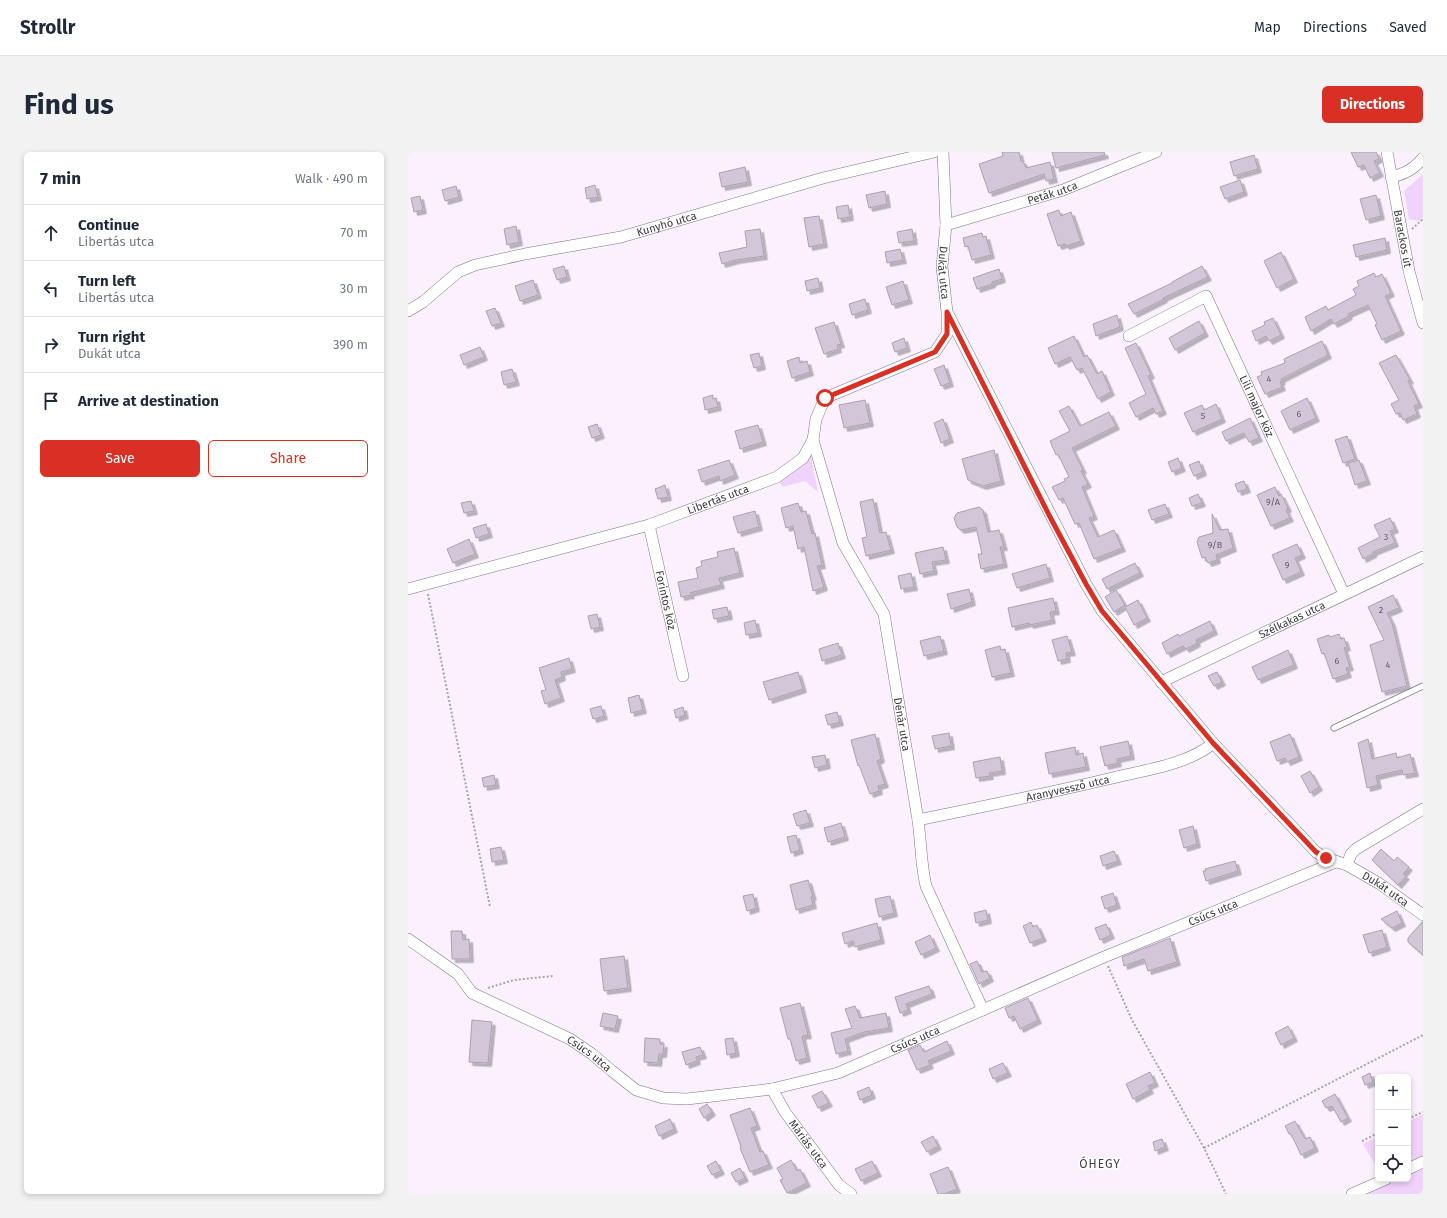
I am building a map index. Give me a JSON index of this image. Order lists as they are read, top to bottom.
{
  "streets": {
    "street": [
      "Peták utca",
      "Kunyhó utca",
      "Barackos út",
      "Dukát utca",
      "Lili major köz",
      "Libertás utca",
      "Forintos köz",
      "Szélkakas utca",
      "Dénár utca",
      "Aranyvessző utca",
      "Csúcs utca",
      "Máriás utca"
    ]
  },
  "crossings": [
    ["Peták utca", "Dukát utca"],
    ["Dukát utca", "Libertás utca"],
    ["Dukát utca", "Szélkakas utca"],
    ["Dukát utca", "Aranyvessző utca"],
    ["Dukát utca", "Csúcs utca"],
    ["Lili major köz", "Szélkakas utca"],
    ["Libertás utca", "Forintos köz"],
    ["Libertás utca", "Dénár utca"],
    ["Dénár utca", "Aranyvessző utca"],
    ["Dénár utca", "Csúcs utca"],
    ["Csúcs utca", "Máriás utca"]
  ],
  "districts": ["ÓHEGY"],
  "house_numbers": [
    "4",
    "6",
    "5",
    "9/A",
    "3",
    "9/B",
    "9",
    "2",
    "6",
    "4"
  ],
  "page": {
    "header": "Strollr",
    "nav": ["Map", "Directions", "Saved"],
    "buttons": [
      "Directions",
      ["Save", "Share"]
    ],
    "title": "Find us",
    "heading": ["7 min", "Walk · 490 m"],
    "list": [
      ["Continue", "Libertás utca", "70 m"],
      ["Turn left", "Libertás utca", "30 m"],
      ["Turn right", "Dukát utca", "390 m"],
      "Arrive at destination"
    ],
    "map_buttons": ["+", "−"]
  }
}
